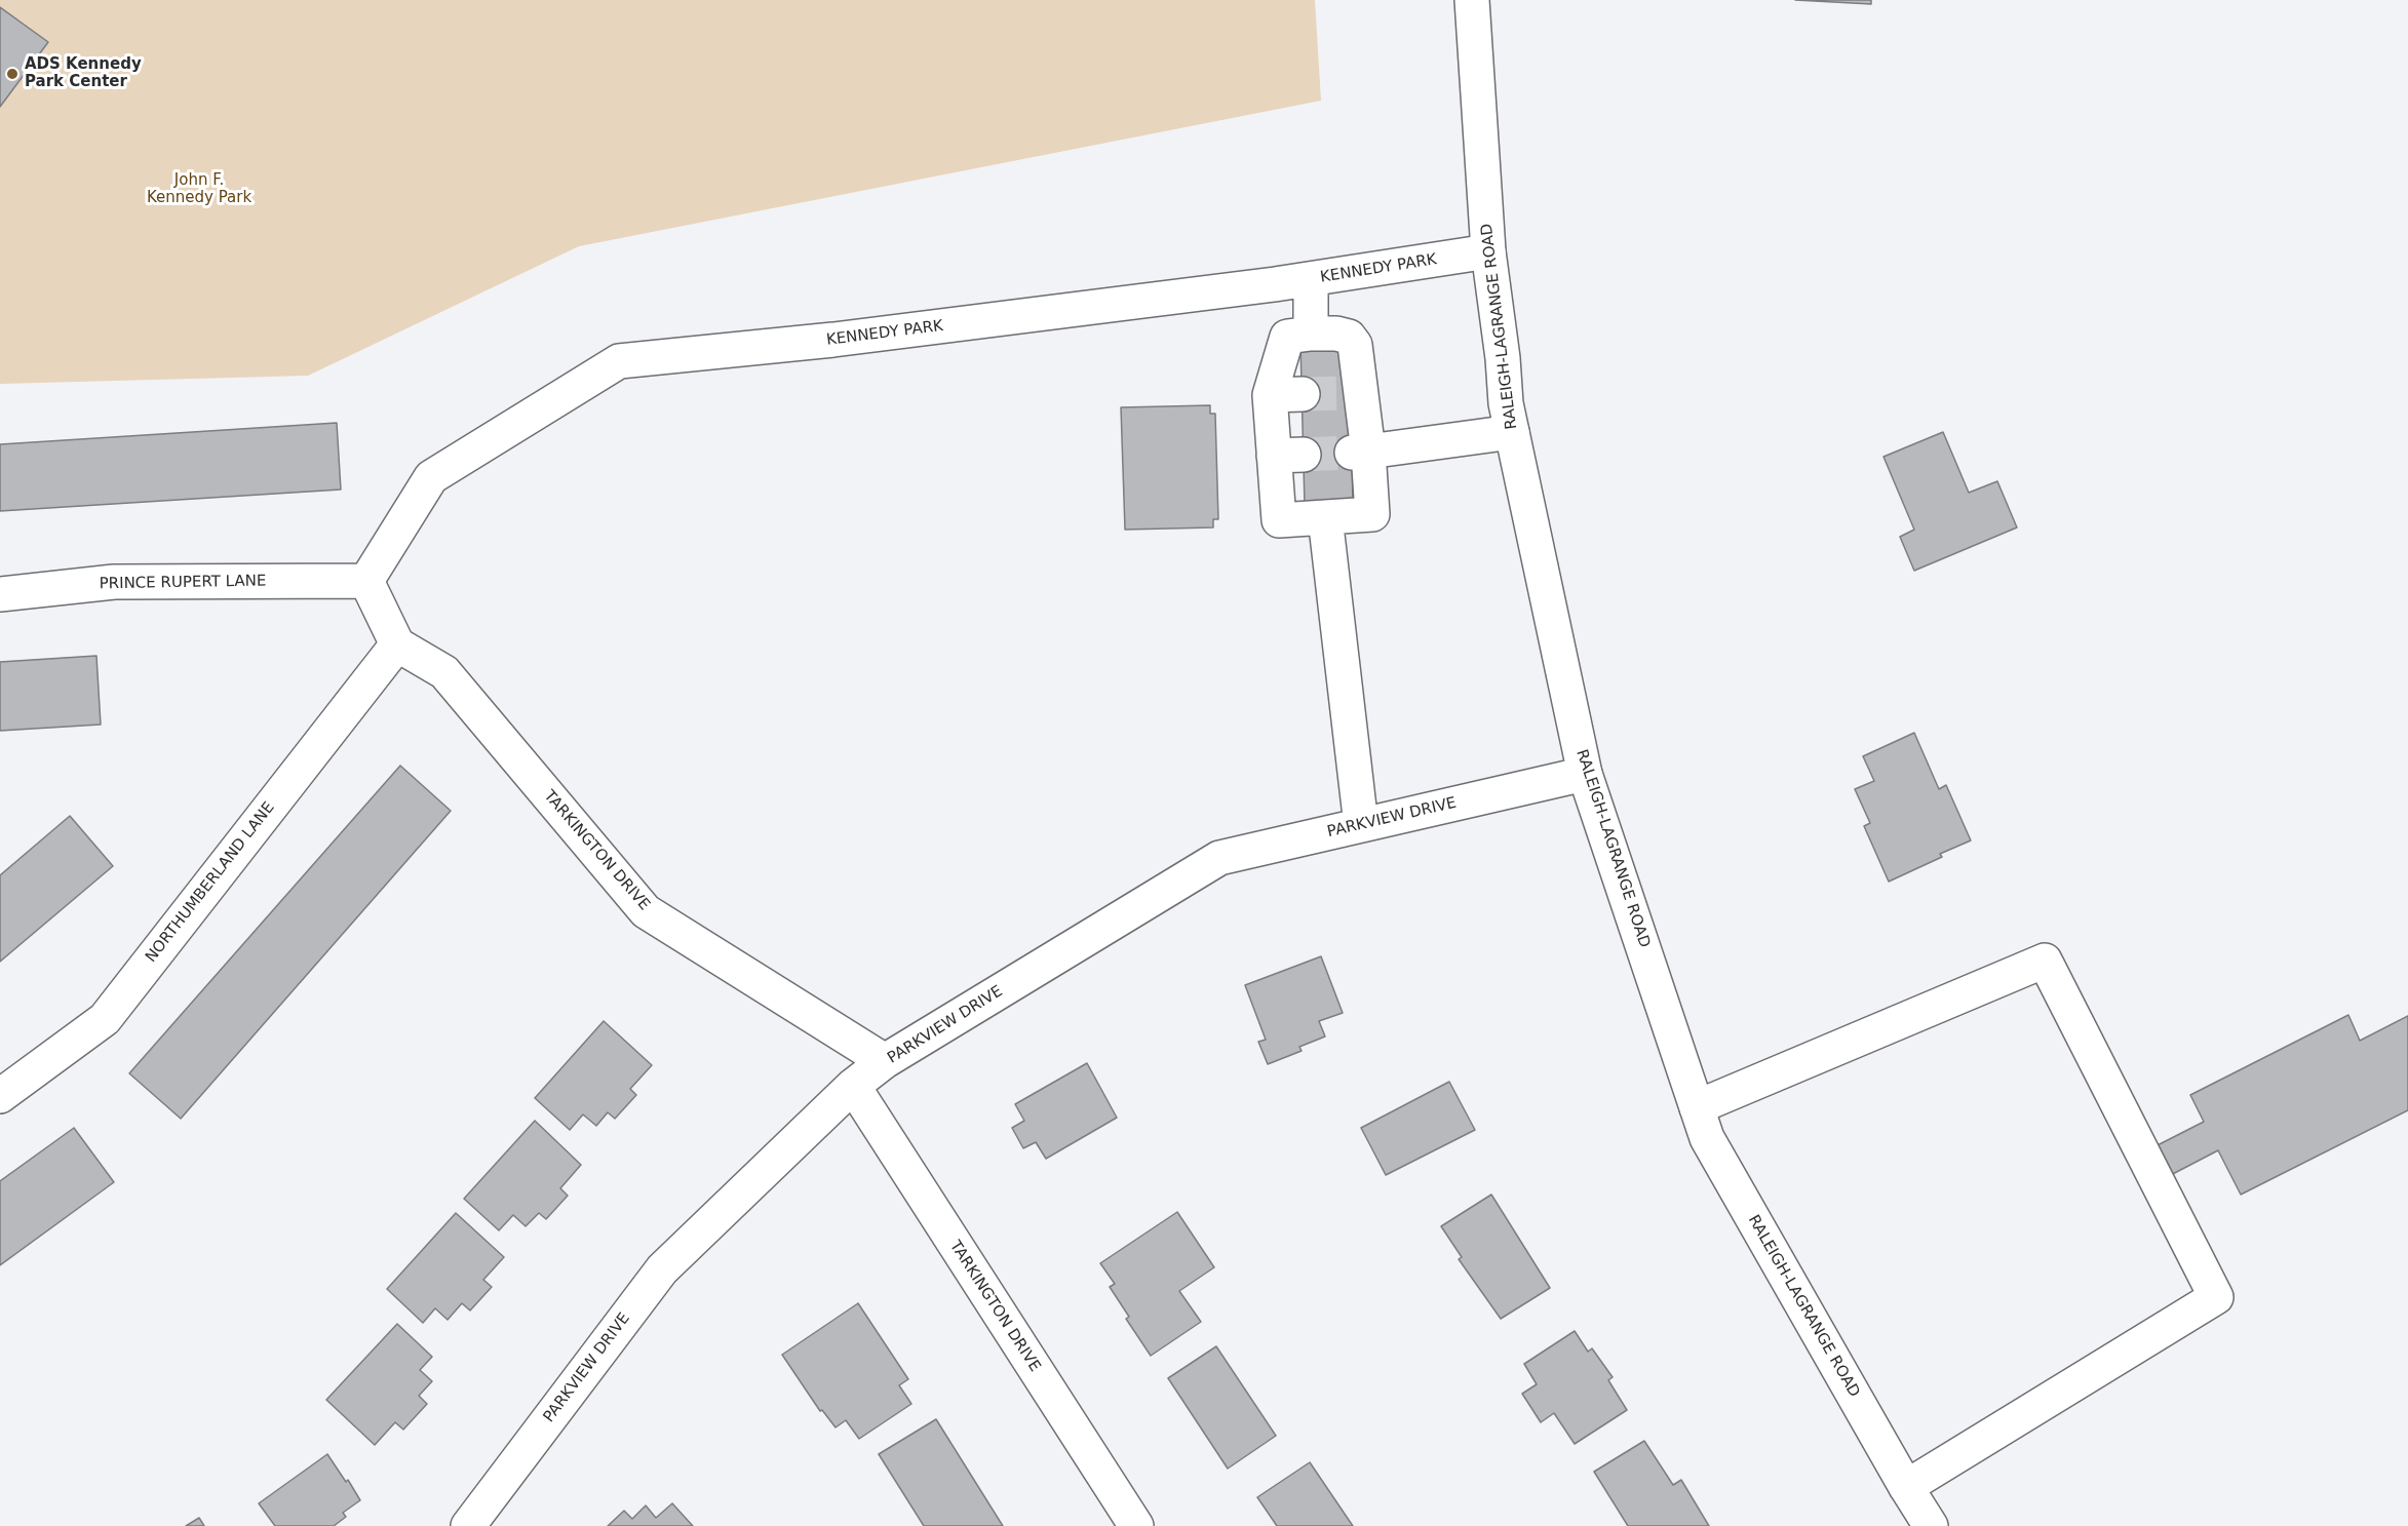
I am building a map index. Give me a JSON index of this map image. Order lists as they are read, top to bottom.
{
  "streets": {
    "street": [
      "KENNEDY PARK",
      "RALEIGH-LAGRANGE ROAD",
      "PRINCE RUPERT LANE",
      "PARKVIEW DRIVE",
      "TARKINGTON DRIVE",
      "NORTHUMBERLAND LANE"
    ]
  },
  "crossings": [
    ["KENNEDY PARK", "RALEIGH-LAGRANGE ROAD"],
    ["KENNEDY PARK", "PRINCE RUPERT LANE"],
    ["RALEIGH-LAGRANGE ROAD", "PARKVIEW DRIVE"],
    ["PARKVIEW DRIVE", "TARKINGTON DRIVE"],
    ["TARKINGTON DRIVE", "NORTHUMBERLAND LANE"]
  ],
  "parks": ["John F. Kennedy Park"],
  "places": ["ADS Kennedy Park Center"]
}
